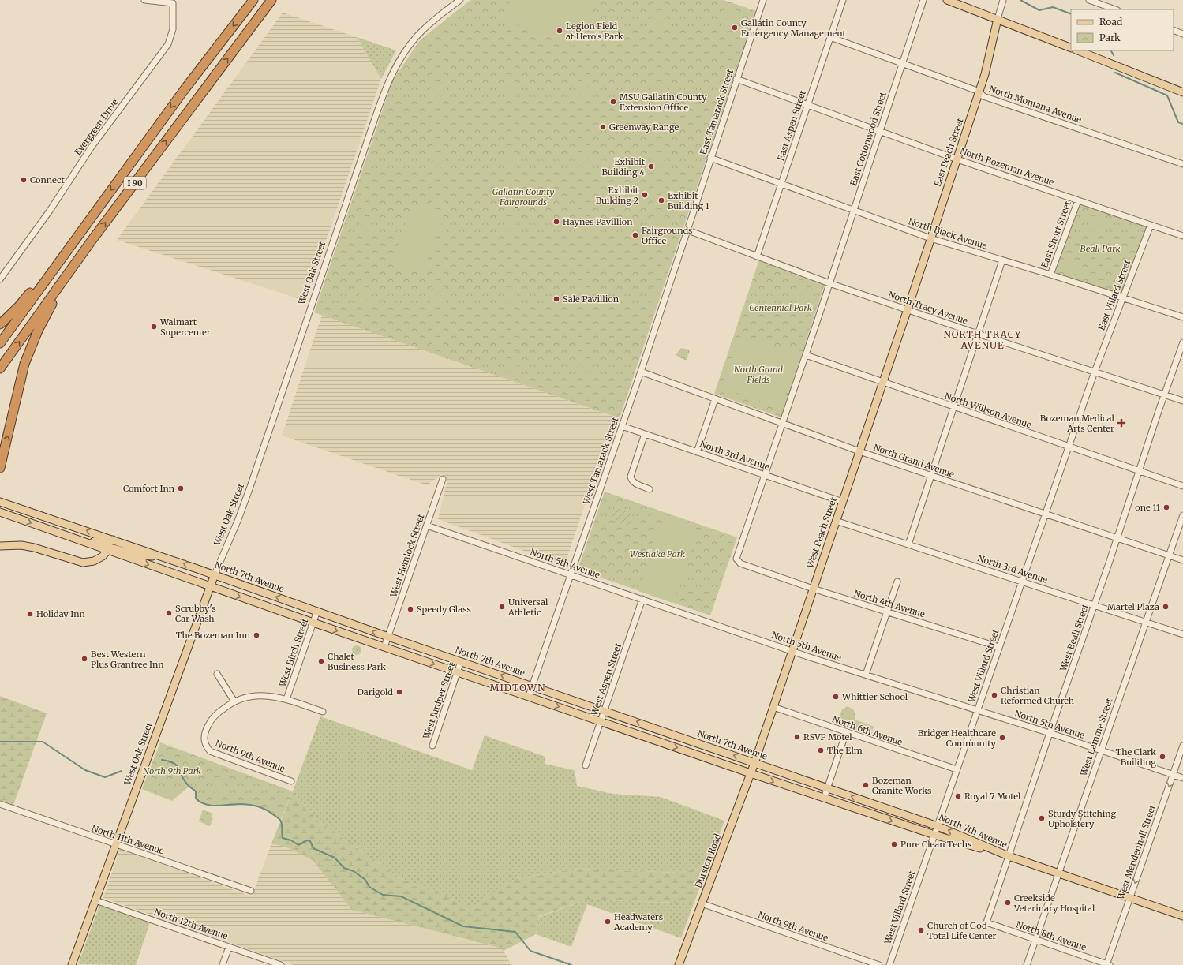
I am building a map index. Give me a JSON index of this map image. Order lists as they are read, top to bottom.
{
  "streets": {
    "highway": ["I 90"],
    "main road": [
      "East Peach Street",
      "West Oak Street",
      "West Peach Street",
      "North 7th Avenue",
      "Durston Road"
    ],
    "street": [
      "North Montana Avenue",
      "East Tamarack Street",
      "East Aspen Street",
      "Evergreen Drive",
      "East Cottonwood Street",
      "North Bozeman Avenue",
      "North Black Avenue",
      "East Short Street",
      "East Villard Street",
      "North Tracy Avenue",
      "North Willson Avenue",
      "North 3rd Avenue",
      "West Tamarack Street",
      "North Grand Avenue",
      "West Hemlock Street",
      "North 5th Avenue",
      "North 4th Avenue",
      "West Beall Street",
      "West Birch Street",
      "West Villard Street",
      "West Aspen Street",
      "West Juniper Street",
      "North 6th Avenue",
      "West Lamme Street",
      "North 9th Avenue",
      "North 11th Avenue",
      "West Mendenhall Street",
      "North 12th Avenue",
      "North 8th Avenue"
    ]
  },
  "crossings": [
    ["North Montana Avenue", "East Aspen Street"],
    ["North Montana Avenue", "East Cottonwood Street"],
    ["North Montana Avenue", "East Peach Street"],
    ["East Tamarack Street", "North Bozeman Avenue"],
    ["East Tamarack Street", "North Black Avenue"],
    ["East Tamarack Street", "North Tracy Avenue"],
    ["East Tamarack Street", "West Tamarack Street"],
    ["East Aspen Street", "North Bozeman Avenue"],
    ["East Aspen Street", "North Black Avenue"],
    ["East Aspen Street", "North Tracy Avenue"],
    ["East Cottonwood Street", "North Bozeman Avenue"],
    ["East Cottonwood Street", "North Black Avenue"],
    ["East Cottonwood Street", "North Tracy Avenue"],
    ["East Cottonwood Street", "North Willson Avenue"],
    ["East Cottonwood Street", "North 3rd Avenue"],
    ["East Cottonwood Street", "North Grand Avenue"],
    ["East Cottonwood Street", "North 4th Avenue"],
    ["East Peach Street", "North Bozeman Avenue"],
    ["East Peach Street", "North Black Avenue"],
    ["East Peach Street", "North Tracy Avenue"],
    ["East Peach Street", "West Peach Street"],
    ["North Bozeman Avenue", "East Short Street"],
    ["North Bozeman Avenue", "East Villard Street"],
    ["North Black Avenue", "East Short Street"],
    ["North Black Avenue", "East Villard Street"],
    ["West Oak Street", "North 7th Avenue"],
    ["West Oak Street", "North 11th Avenue"],
    ["West Oak Street", "North 12th Avenue"],
    ["East Villard Street", "North Tracy Avenue"],
    ["East Villard Street", "West Villard Street"],
    ["North Tracy Avenue", "West Tamarack Street"],
    ["North Tracy Avenue", "West Peach Street"],
    ["North Tracy Avenue", "West Beall Street"],
    ["North Tracy Avenue", "West Villard Street"],
    ["North Willson Avenue", "West Peach Street"],
    ["North Willson Avenue", "West Beall Street"],
    ["North Willson Avenue", "West Villard Street"],
    ["North 3rd Avenue", "West Tamarack Street"],
    ["North 3rd Avenue", "West Peach Street"],
    ["North 3rd Avenue", "North 4th Avenue"],
    ["North 3rd Avenue", "West Beall Street"],
    ["North 3rd Avenue", "West Villard Street"],
    ["North 3rd Avenue", "West Lamme Street"],
    ["West Tamarack Street", "North Grand Avenue"],
    ["West Tamarack Street", "North 5th Avenue"],
    ["West Tamarack Street", "North 7th Avenue"],
    ["North Grand Avenue", "West Peach Street"],
    ["North Grand Avenue", "West Beall Street"],
    ["North Grand Avenue", "West Villard Street"],
    ["North Grand Avenue", "West Lamme Street"],
    ["West Peach Street", "North 5th Avenue"],
    ["West Peach Street", "North 7th Avenue"],
    ["West Peach Street", "North 4th Avenue"],
    ["West Peach Street", "North 6th Avenue"],
    ["West Peach Street", "Durston Road"],
    ["West Hemlock Street", "North 5th Avenue"],
    ["West Hemlock Street", "North 7th Avenue"],
    ["North 5th Avenue", "West Beall Street"],
    ["North 5th Avenue", "West Villard Street"],
    ["North 5th Avenue", "West Aspen Street"],
    ["North 5th Avenue", "West Lamme Street"],
    ["North 5th Avenue", "West Mendenhall Street"],
    ["North 7th Avenue", "West Beall Street"],
    ["North 7th Avenue", "West Birch Street"],
    ["North 7th Avenue", "West Villard Street"],
    ["North 7th Avenue", "West Aspen Street"],
    ["North 7th Avenue", "West Juniper Street"],
    ["North 7th Avenue", "West Lamme Street"],
    ["North 7th Avenue", "West Mendenhall Street"],
    ["North 7th Avenue", "Durston Road"],
    ["North 4th Avenue", "West Villard Street"],
    ["West Beall Street", "North 8th Avenue"],
    ["West Villard Street", "North 6th Avenue"],
    ["West Lamme Street", "North 8th Avenue"],
    ["North 9th Avenue", "Durston Road"],
    ["West Mendenhall Street", "North 8th Avenue"]
  ],
  "one_way": ["West Mendenhall Street"],
  "districts": ["NORTH TRACY AVENUE", "MIDTOWN"],
  "parks": [
    "Gallatin County Fairgrounds",
    "Beall Park",
    "Centennial Park",
    "North Grand Fields",
    "Westlake Park",
    "North 9th Park"
  ],
  "places": {
    "other": [
      "Gallatin County Emergency Management",
      "Legion Field at Hero's Park",
      "MSU Gallatin County Extension Office",
      "Greenway Range",
      "Exhibit Building 4",
      "Connect",
      "Exhibit Building 2",
      "Exhibit Building 1",
      "Haynes Pavillion",
      "Fairgrounds Office",
      "Sale Pavillion",
      "Walmart Supercenter",
      "Comfort Inn",
      "one 11",
      "Universal Athletic",
      "Martel Plaza",
      "Speedy Glass",
      "Scrubby's Car Wash",
      "Holiday Inn",
      "The Bozeman Inn",
      "Best Western Plus Grantree Inn",
      "Chalet Business Park",
      "Darigold",
      "Christian Reformed Church",
      "Whittier School",
      "RSVP Motel",
      "Bridger Healthcare Community",
      "The Elm",
      "The Clark Building",
      "Bozeman Granite Works",
      "Royal 7 Motel",
      "Sturdy Stitching Upholstery",
      "Pure Clean Techs",
      "Creekside Veterinary Hospital",
      "Headwaters Academy",
      "Church of God Total Life Center"
    ],
    "health": ["Bozeman Medical Arts Center"]
  },
  "legend": ["Road", "Park"]
}
